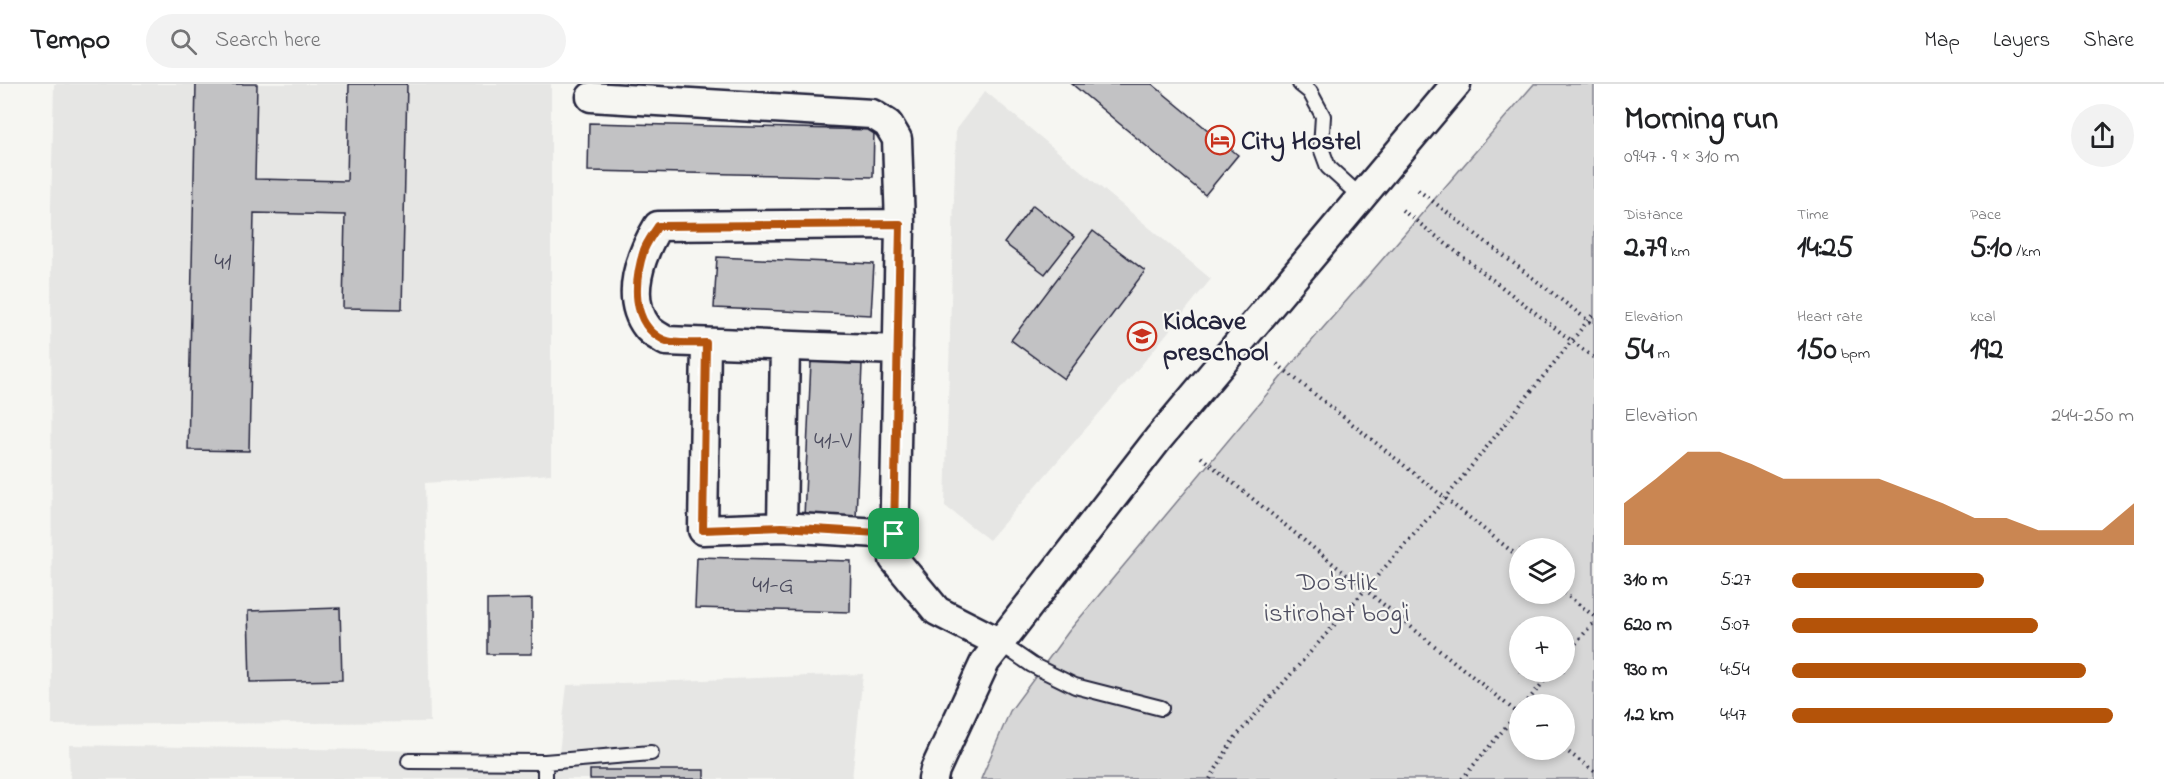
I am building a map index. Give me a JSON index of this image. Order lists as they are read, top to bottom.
{
  "parks": ["Do'stlik istirohat bog'i"],
  "places": {
    "hotel": ["City Hostel"],
    "school or university": ["Kidcave preschool"]
  },
  "house_numbers": ["41", "41-V", "41-G"],
  "page": {
    "header": "Tempo",
    "search": "Search here",
    "nav": ["Map", "Layers", "Share"],
    "heading": ["Morning run", "09:47 · 9 × 310 m"],
    "stats": [
      ["Distance", "2.79 km"],
      ["Time", "14:25"],
      ["Pace", "5:10 /km"],
      ["Elevation", "54 m"],
      ["Heart rate", "150 bpm"],
      ["kcal", "192"]
    ],
    "chart": ["Elevation", "244–250 m"],
    "map_buttons": ["+", "−"],
    "list": [
      {
        "name": "310 m",
        "note": "5:27"
      },
      {
        "name": "620 m",
        "note": "5:07"
      },
      {
        "name": "930 m",
        "note": "4:54"
      },
      {
        "name": "1.2 km",
        "note": "4:47"
      }
    ]
  }
}
